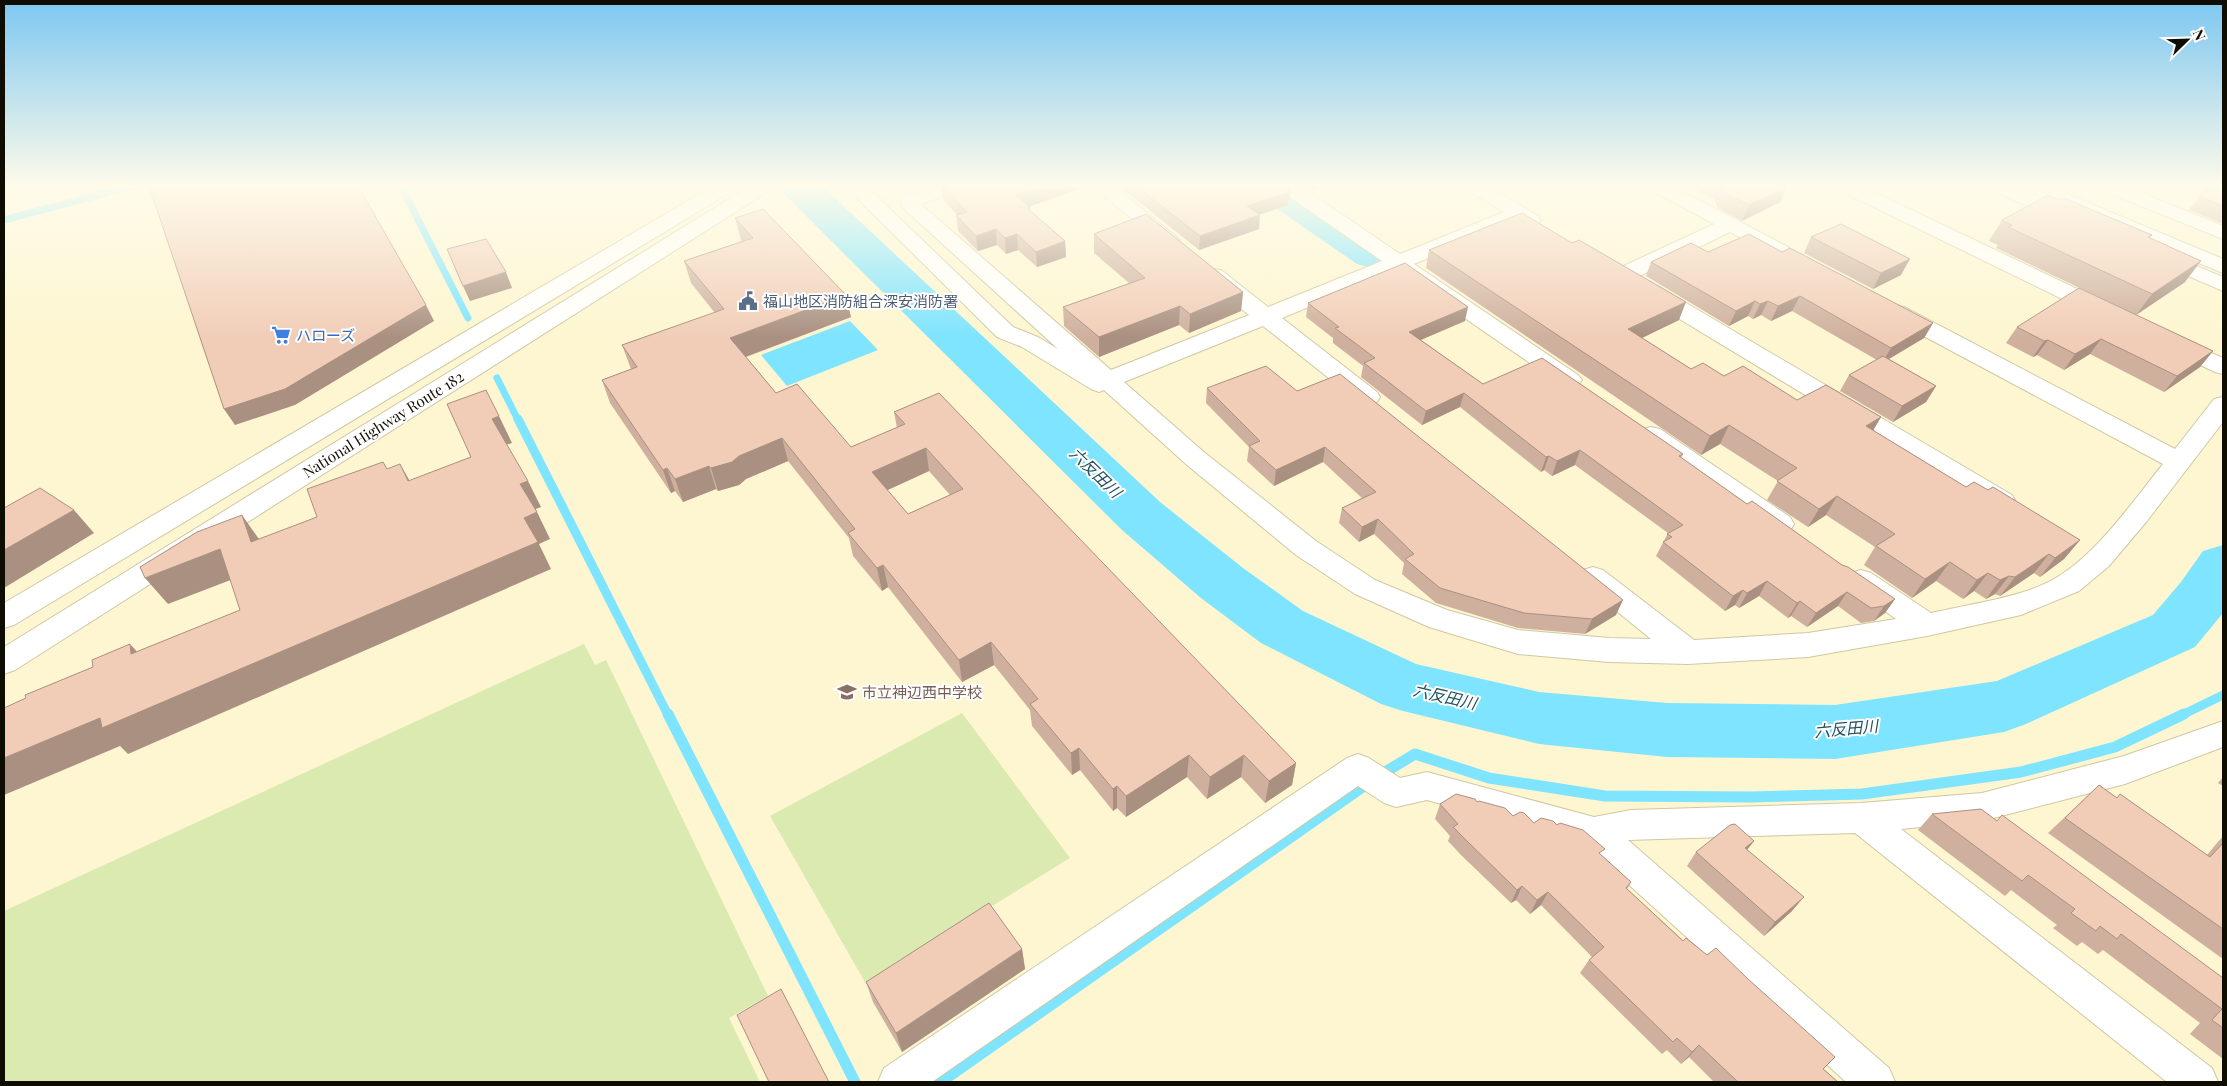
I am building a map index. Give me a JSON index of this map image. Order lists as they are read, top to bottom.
{
  "streets": {
    "main road": ["National Highway Route 182"]
  },
  "water": ["六反田川"],
  "places": {
    "public building": ["福山地区消防組合深安消防署"],
    "supermarket": ["ハローズ"],
    "school or university": ["市立神辺西中学校"]
  },
  "north": "top right"
}
